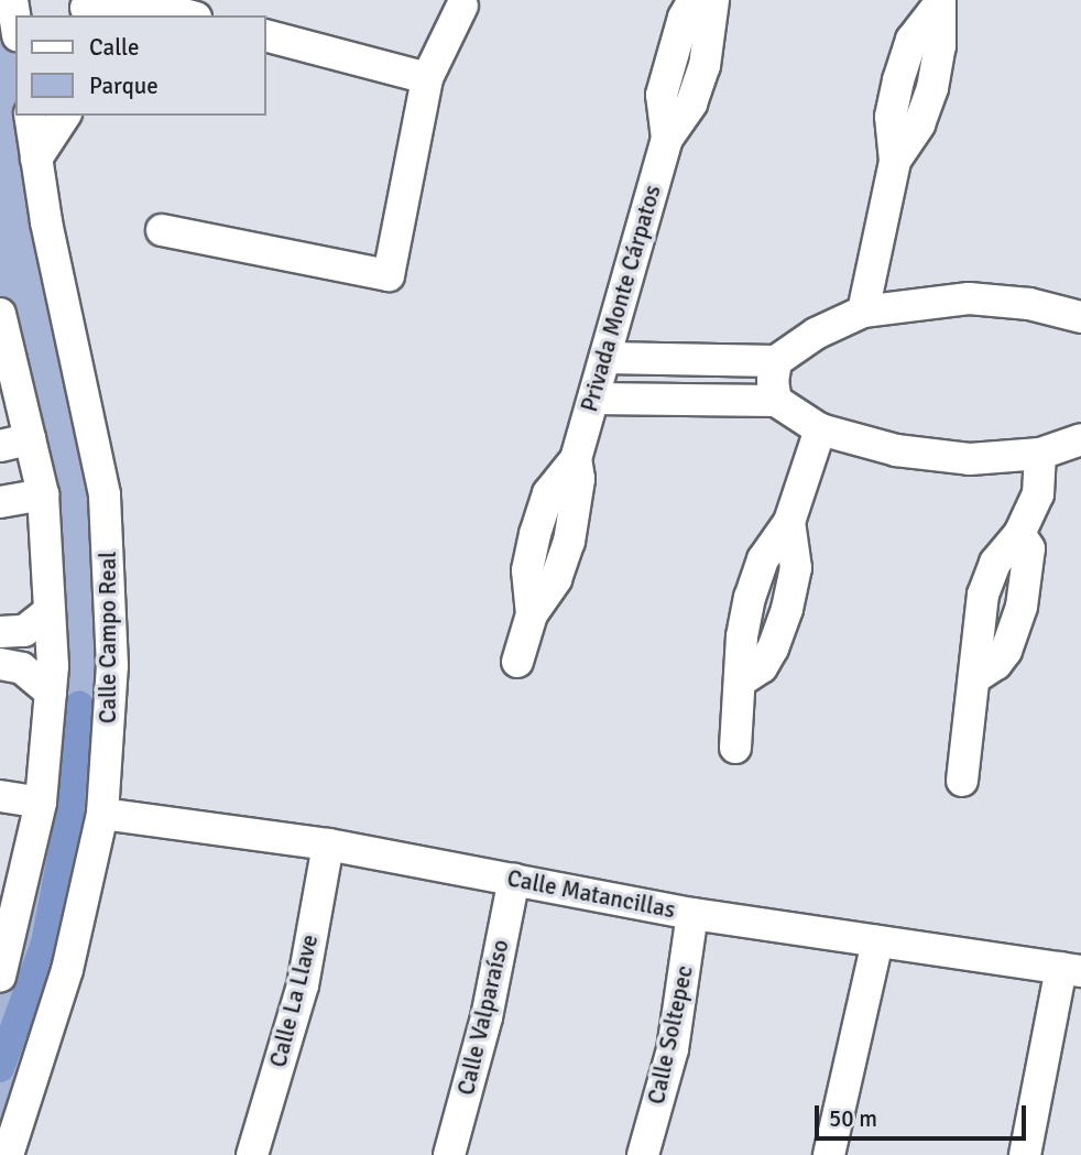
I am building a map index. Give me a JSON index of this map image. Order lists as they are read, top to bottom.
{
  "streets": {
    "street": [
      "Privada Monte Cárpatos",
      "Calle Campo Real",
      "Calle Matancillas",
      "Calle La Llave",
      "Calle Valparaíso",
      "Calle Soltepec"
    ]
  },
  "crossings": [
    ["Calle Campo Real", "Calle Matancillas"],
    ["Calle Matancillas", "Calle La Llave"],
    ["Calle Matancillas", "Calle Valparaíso"],
    ["Calle Matancillas", "Calle Soltepec"]
  ],
  "legend": ["Calle", "Parque"],
  "scale_bar": "50 m"
}
